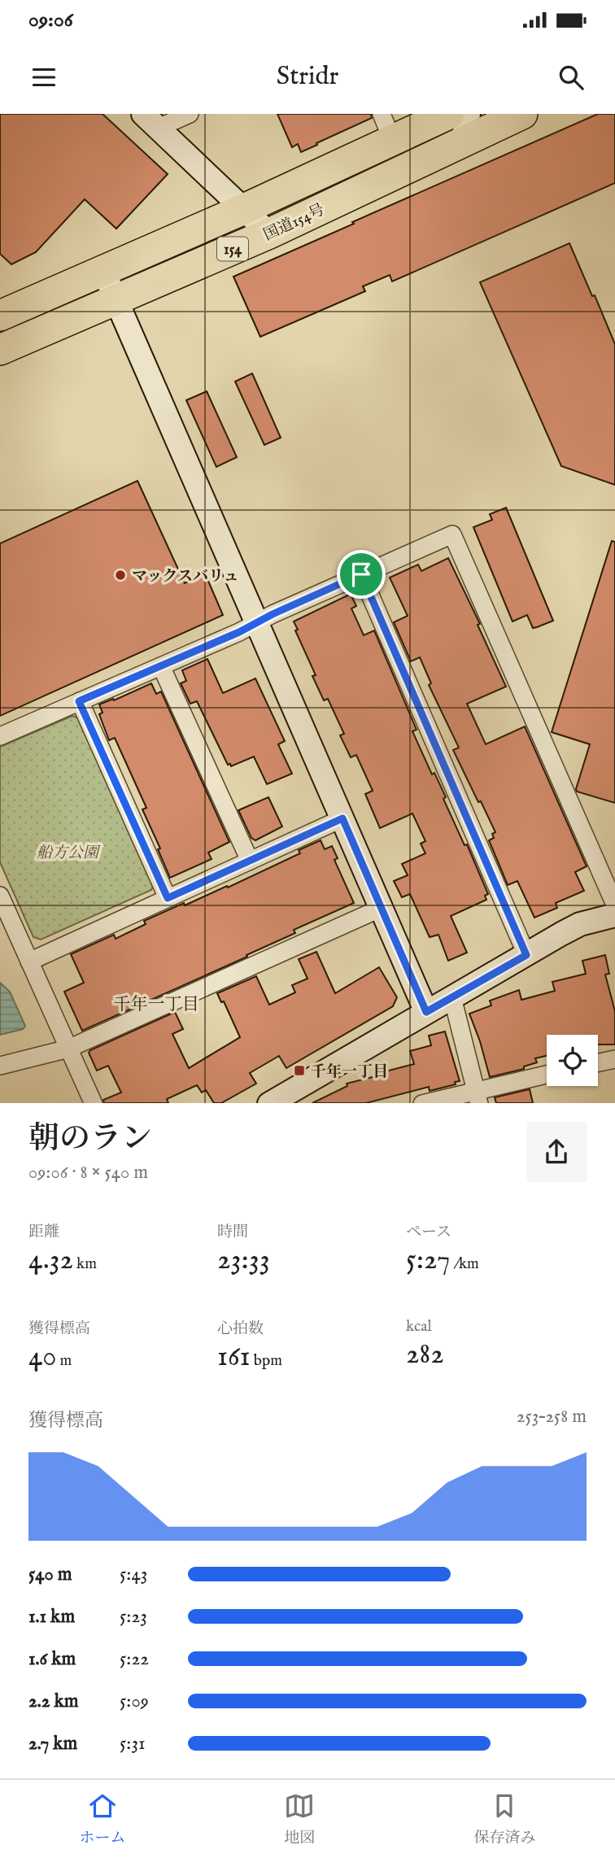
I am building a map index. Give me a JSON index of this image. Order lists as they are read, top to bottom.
{
  "streets": {
    "highway": ["国道154号", "154"]
  },
  "districts": ["千年一丁目"],
  "parks": ["船方公園"],
  "places": {
    "other": ["マックスバリュ"],
    "transit": ["千年一丁目"]
  },
  "page": {
    "status": "09:06",
    "header": "Stridr",
    "heading": ["朝のラン", "09:06 · 8 × 540 m"],
    "stats": [
      ["距離", "4.32 km"],
      ["時間", "23:33"],
      ["ペース", "5:27 /km"],
      ["獲得標高", "40 m"],
      ["心拍数", "161 bpm"],
      ["kcal", "282"]
    ],
    "chart": ["獲得標高", "253–258 m"],
    "list": [
      {
        "name": "540 m",
        "note": "5:43"
      },
      {
        "name": "1.1 km",
        "note": "5:23"
      },
      {
        "name": "1.6 km",
        "note": "5:22"
      },
      {
        "name": "2.2 km",
        "note": "5:09"
      },
      {
        "name": "2.7 km",
        "note": "5:31"
      }
    ],
    "tabs": ["ホーム", "地図", "保存済み"]
  }
}
